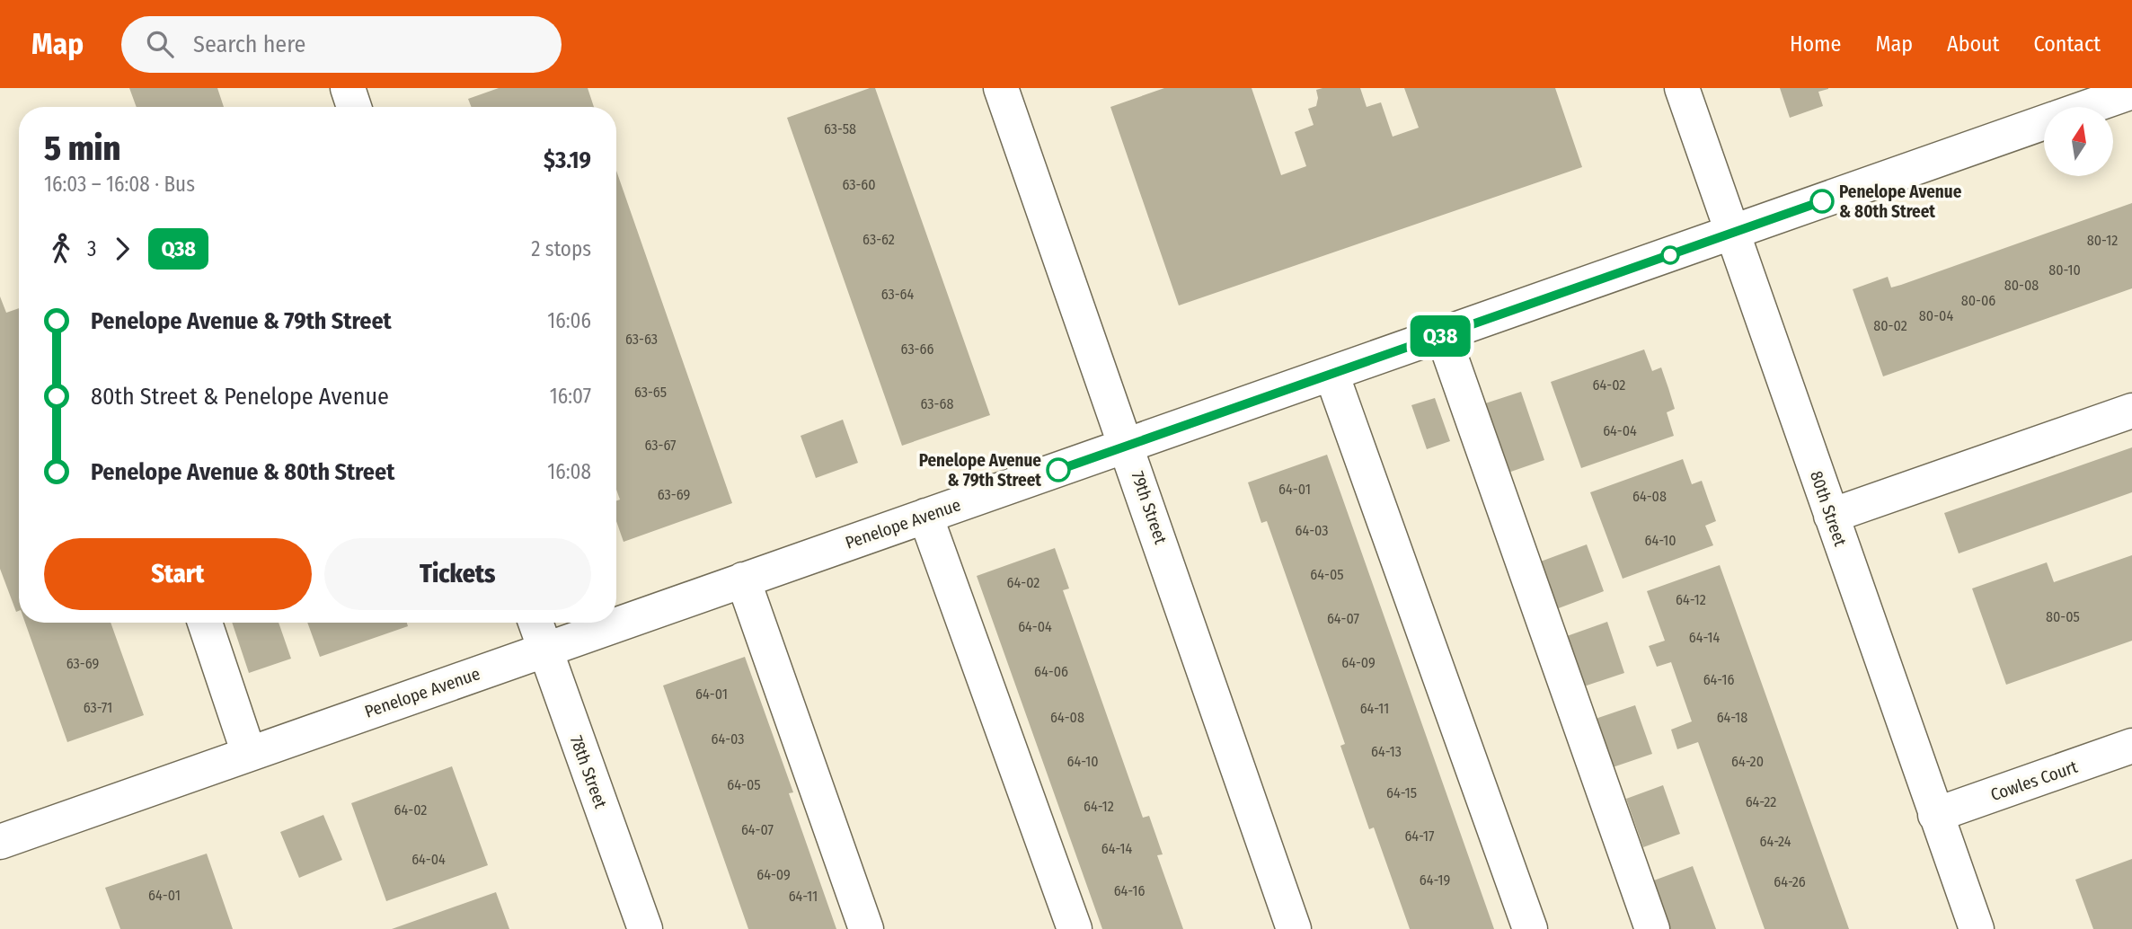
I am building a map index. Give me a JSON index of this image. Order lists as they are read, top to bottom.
{
  "streets": {
    "street": [
      "79th Street",
      "80th Street",
      "Penelope Avenue",
      "78th Street",
      "Cowles Court"
    ]
  },
  "crossings": [
    ["79th Street", "Penelope Avenue"],
    ["80th Street", "Penelope Avenue"],
    ["80th Street", "Cowles Court"],
    ["Penelope Avenue", "78th Street"]
  ],
  "places": ["Penelope Avenue & 80th Street", "Penelope Avenue & 79th Street"],
  "lines": ["bus line Q38"],
  "house_numbers": [
    "63-58",
    "63-60",
    "63-62",
    "80-12",
    "80-10",
    "80-08",
    "63-64",
    "80-06",
    "80-04",
    "80-02",
    "63-63",
    "63-66",
    "64-02",
    "63-65",
    "63-68",
    "64-04",
    "63-67",
    "64-01",
    "63-69",
    "64-08",
    "64-03",
    "64-10",
    "64-05",
    "64-02",
    "64-12",
    "80-05",
    "64-07",
    "64-04",
    "64-14",
    "64-09",
    "63-69",
    "64-06",
    "64-16",
    "64-01",
    "63-71",
    "64-11",
    "64-08",
    "64-18",
    "64-03",
    "64-13",
    "64-10",
    "64-20",
    "64-05",
    "64-15",
    "64-22",
    "64-12",
    "64-02",
    "64-07",
    "64-17",
    "64-24",
    "64-14",
    "64-04",
    "64-09",
    "64-19",
    "64-26",
    "64-16",
    "64-01",
    "64-11"
  ],
  "north": "top",
  "page": {
    "header": "Map",
    "search": "Search here",
    "nav": [
      "Home",
      "Map",
      "About",
      "Contact"
    ],
    "on_map": "Q38",
    "heading": ["5 min", "16:03 – 16:08 · Bus", "$3.19"],
    "legs": ["3", "Q38", "2 stops"],
    "list": [
      {
        "name": "Penelope Avenue & 79th Street",
        "value": "16:06"
      },
      {
        "name": "80th Street & Penelope Avenue",
        "value": "16:07"
      },
      {
        "name": "Penelope Avenue & 80th Street",
        "value": "16:08"
      }
    ],
    "buttons": ["Start", "Tickets"]
  }
}
